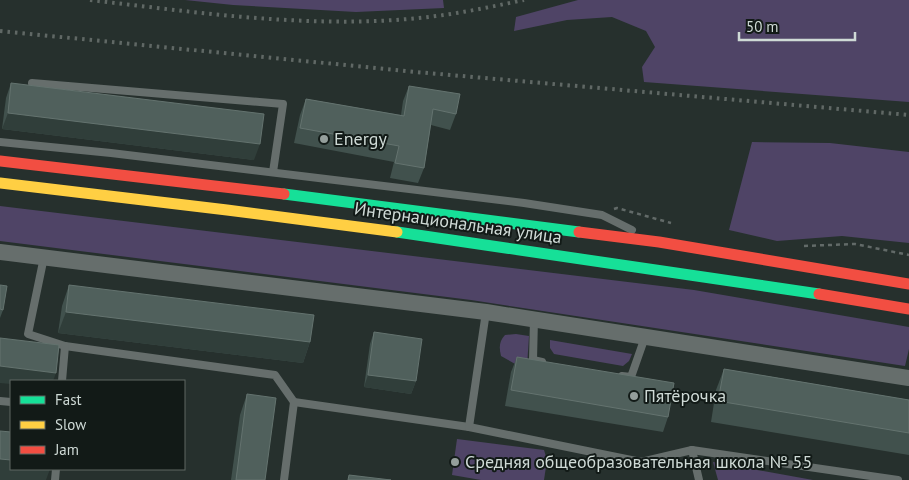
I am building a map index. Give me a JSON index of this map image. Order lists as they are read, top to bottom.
{
  "streets": {
    "main road": ["Интернациональная улица"]
  },
  "places": ["Energy", "Пятёрочка", "Средняя общеобразовательная школа № 55"],
  "legend": ["Fast", "Slow", "Jam"],
  "scale_bar": "50 m"
}
